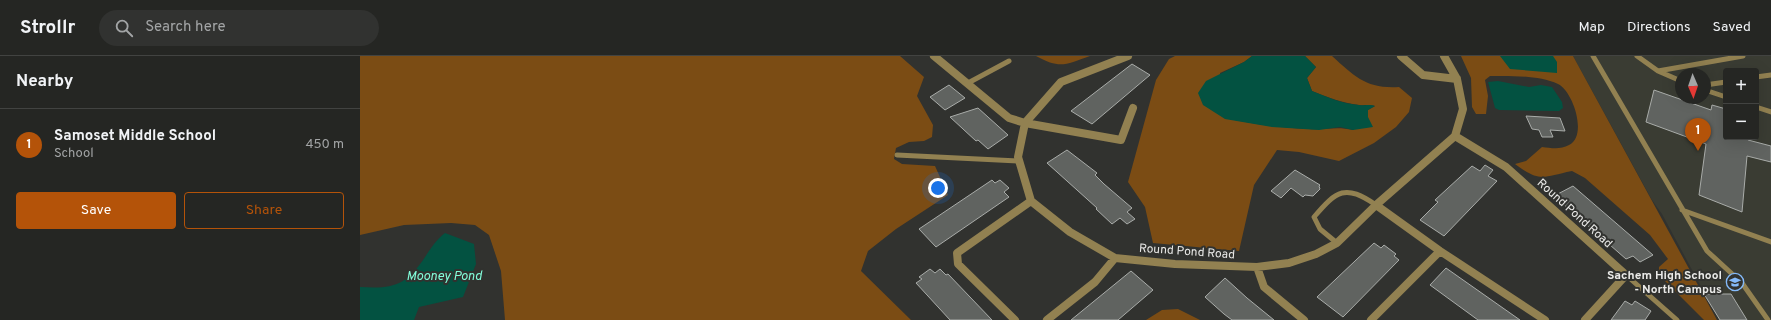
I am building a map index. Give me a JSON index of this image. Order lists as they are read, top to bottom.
{
  "streets": {
    "street": ["Round Pond Road"]
  },
  "water": ["Mooney Pond"],
  "places": {
    "school or university": ["Sachem High School - North Campus"]
  },
  "north": "bottom",
  "page": {
    "header": "Strollr",
    "search": "Search here",
    "nav": ["Map", "Directions", "Saved"],
    "heading": "Nearby",
    "map_buttons": ["+", "−"],
    "list": [
      {
        "mark": "1",
        "name": "Samoset Middle School",
        "note": "School",
        "value": "450 m"
      }
    ],
    "pins": "1",
    "buttons": ["Save", "Share"]
  }
}
